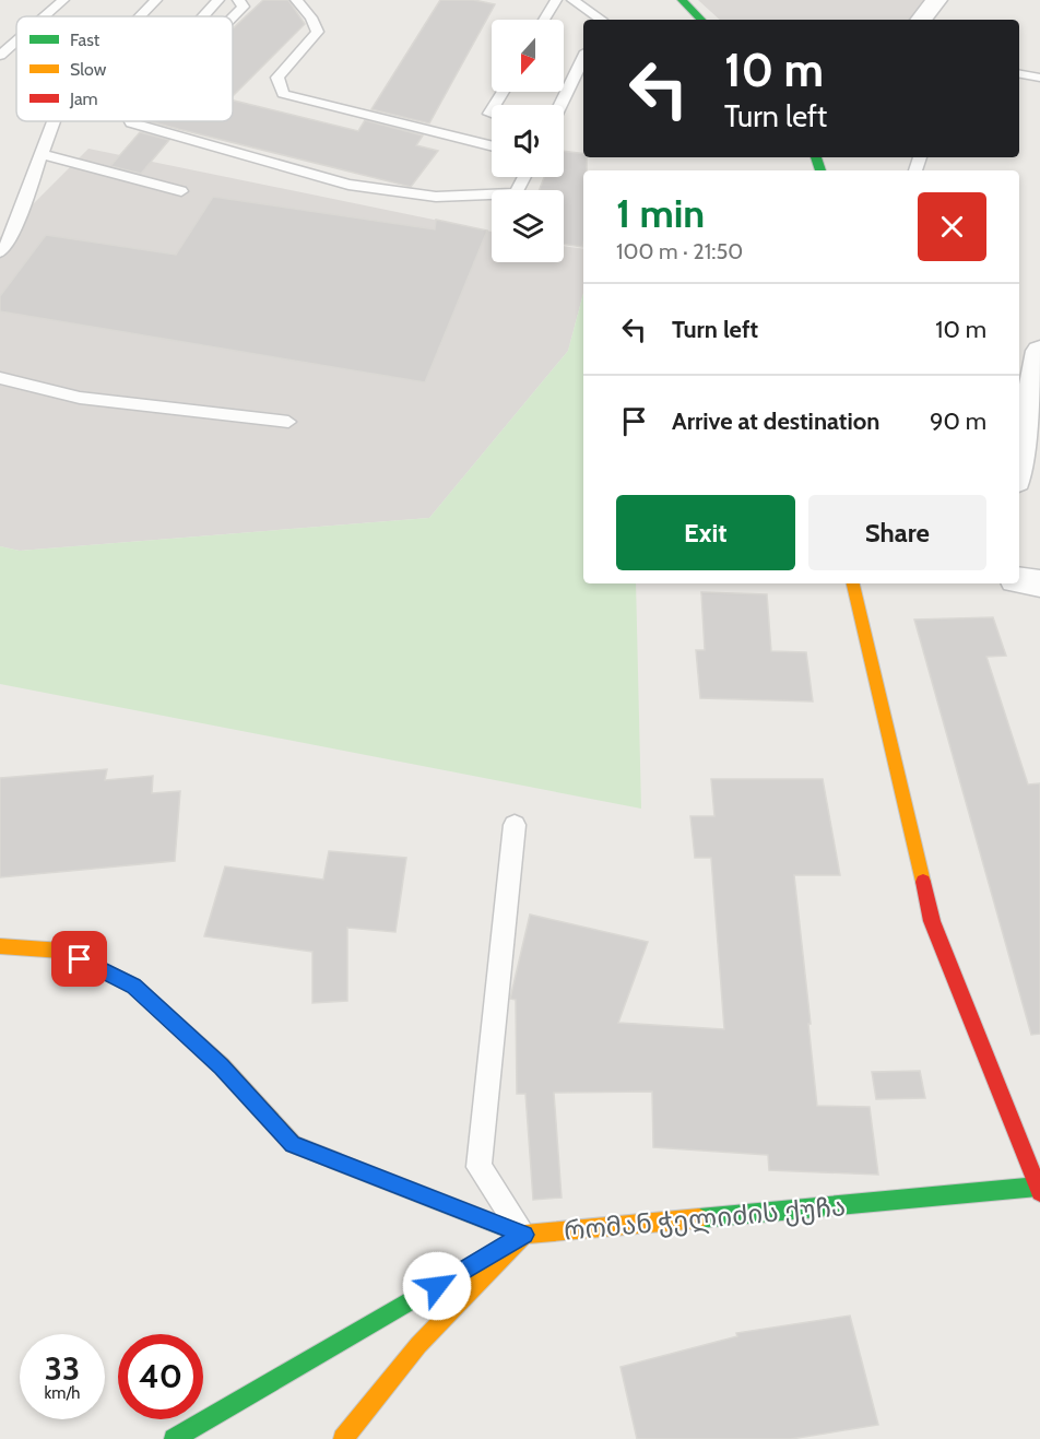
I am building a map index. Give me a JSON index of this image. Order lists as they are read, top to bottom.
{
  "streets": {
    "street": ["რომან ჭელიძის ქუჩა"]
  },
  "legend": ["Fast", "Slow", "Jam"],
  "north": "bottom",
  "page": {
    "turn": ["10 m", "Turn left"],
    "heading": ["1 min", "100 m · 21:50"],
    "list": [
      {
        "name": "Turn left",
        "value": "10 m"
      },
      {
        "name": "Arrive at destination",
        "value": "90 m"
      }
    ],
    "buttons": ["Exit", "Share"],
    "speed": "33 km/h",
    "limit": "40"
  }
}
